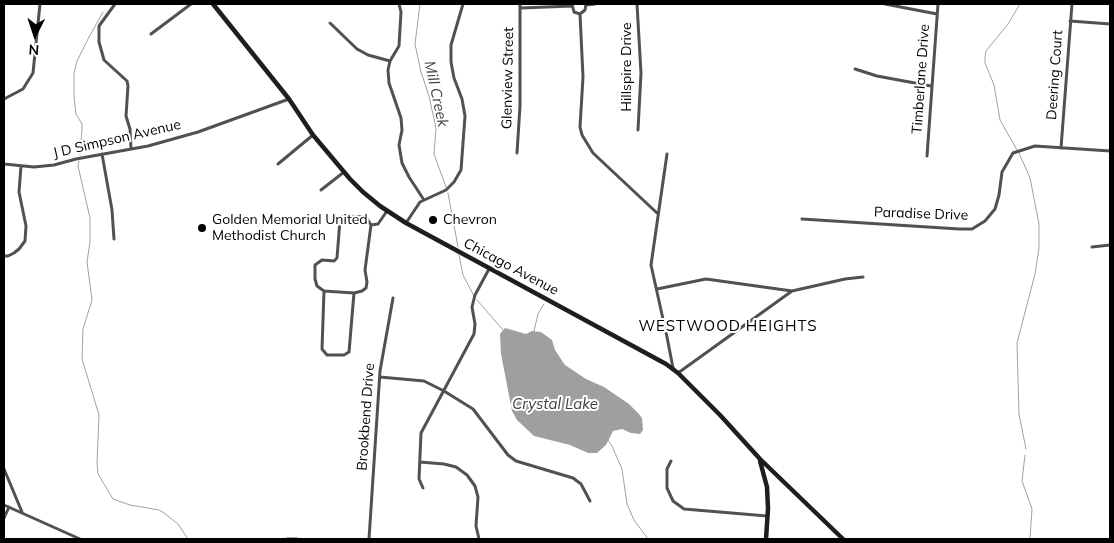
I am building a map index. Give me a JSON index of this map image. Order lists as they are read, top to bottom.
{
  "streets": {
    "street": [
      "Hillspire Drive",
      "Deering Court",
      "Glenview Street",
      "Timberlane Drive",
      "J D Simpson Avenue",
      "Paradise Drive",
      "Chicago Avenue",
      "Brookbend Drive"
    ]
  },
  "crossings": [
    ["Deering Court", "Paradise Drive"],
    ["J D Simpson Avenue", "Chicago Avenue"]
  ],
  "districts": ["WESTWOOD HEIGHTS"],
  "water": ["Mill Creek", "Crystal Lake"],
  "places": ["Chevron", "Golden Memorial United Methodist Church"],
  "north": "bottom"
}
